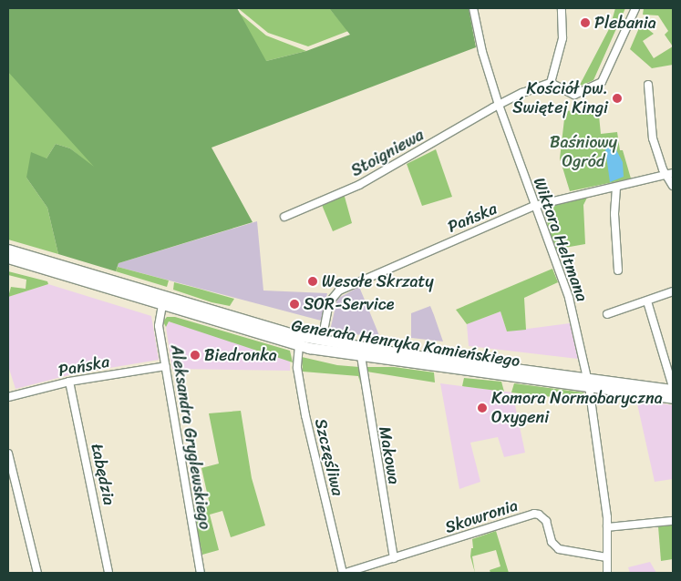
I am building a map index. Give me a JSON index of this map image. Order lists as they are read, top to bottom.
{
  "streets": {
    "main road": ["Generała Henryka Kamieńskiego"],
    "street": [
      "Stoigniewa",
      "Pańska",
      "Wiktora Heltmana",
      "Aleksandra Gryglewskiego",
      "Makowa",
      "Szczęśliwa",
      "Łabędzia",
      "Skowronia"
    ]
  },
  "crossings": [
    ["Stoigniewa", "Wiktora Heltmana"],
    ["Pańska", "Wiktora Heltmana"],
    ["Pańska", "Generała Henryka Kamieńskiego"],
    ["Pańska", "Aleksandra Gryglewskiego"],
    ["Pańska", "Łabędzia"],
    ["Wiktora Heltmana", "Generała Henryka Kamieńskiego"],
    ["Wiktora Heltmana", "Skowronia"],
    ["Generała Henryka Kamieńskiego", "Aleksandra Gryglewskiego"],
    ["Generała Henryka Kamieńskiego", "Makowa"],
    ["Generała Henryka Kamieńskiego", "Szczęśliwa"],
    ["Makowa", "Skowronia"],
    ["Szczęśliwa", "Skowronia"]
  ],
  "parks": ["Baśniowy Ogród"],
  "places": [
    "Plebania",
    "Kościół pw. Świętej Kingi",
    "Wesołe Skrzaty",
    "SOR-Service",
    "Biedronka",
    "Komora Normobaryczna Oxygeni"
  ]
}
